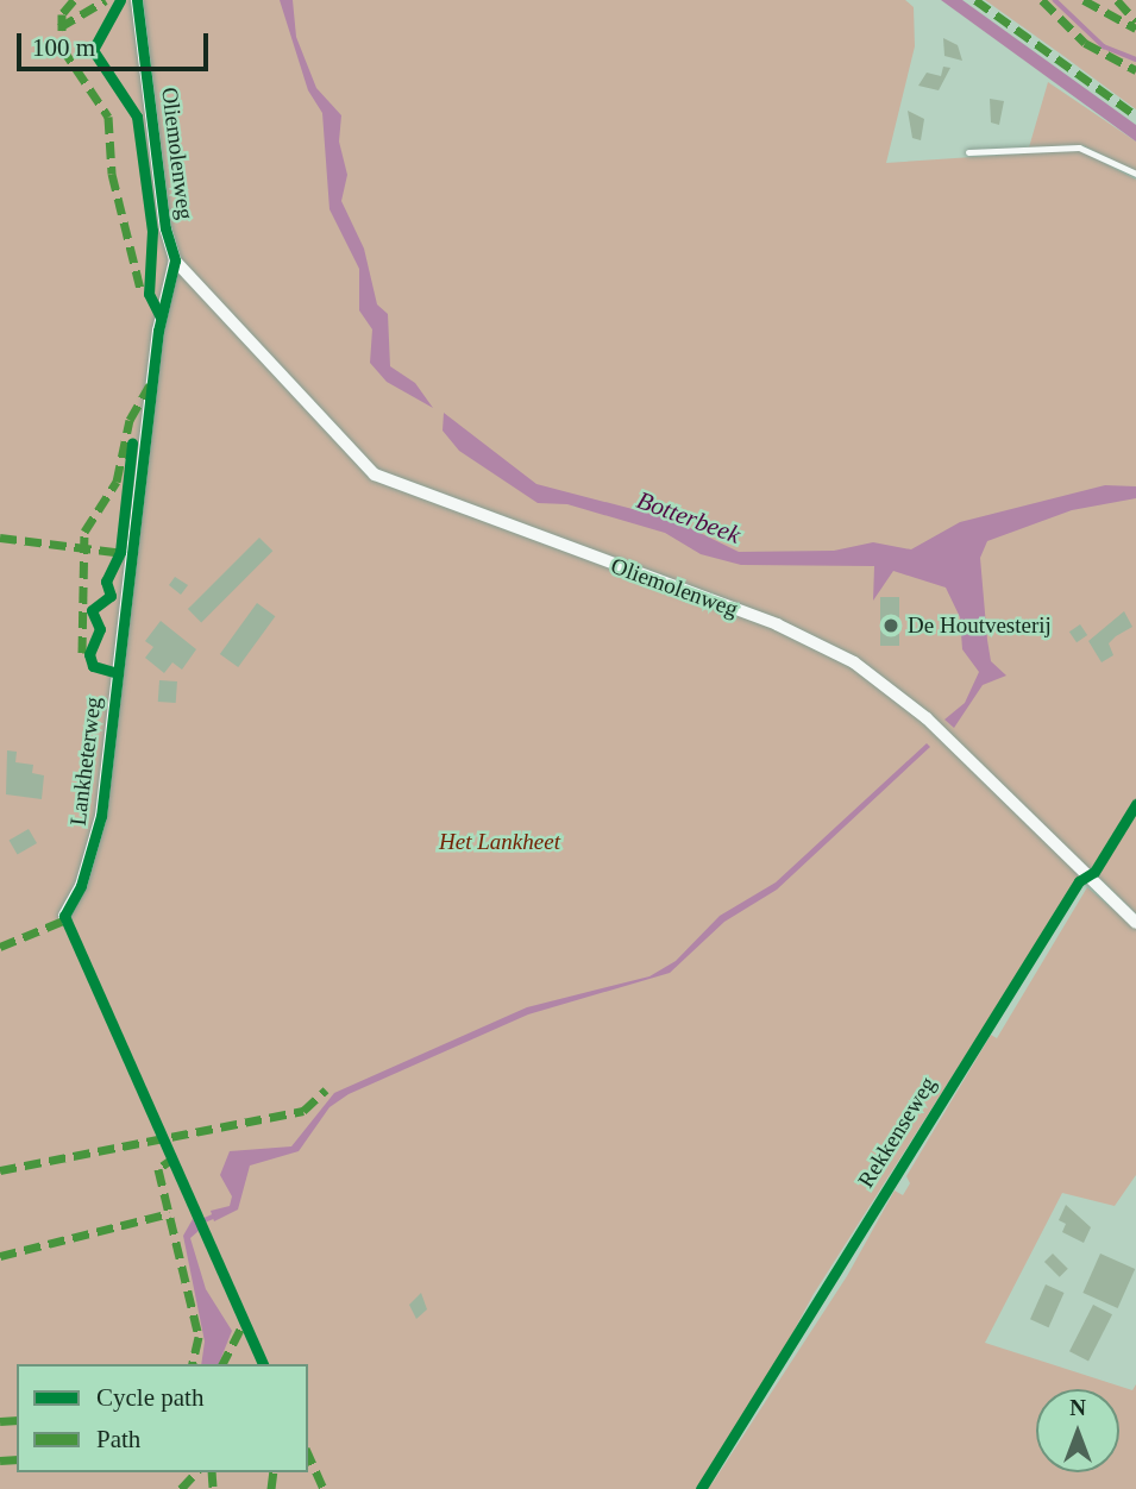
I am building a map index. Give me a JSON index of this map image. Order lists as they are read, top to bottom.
{
  "streets": {
    "street": ["Oliemolenweg", "Lankheterweg"],
    "cycle path": ["Rekkenseweg"]
  },
  "crossings": [
    ["Oliemolenweg", "Lankheterweg"]
  ],
  "water": ["Botterbeek"],
  "parks": ["Het Lankheet"],
  "places": ["De Houtvesterij"],
  "legend": ["Cycle path", "Path"],
  "scale_bar": "100 m",
  "north": "top"
}
